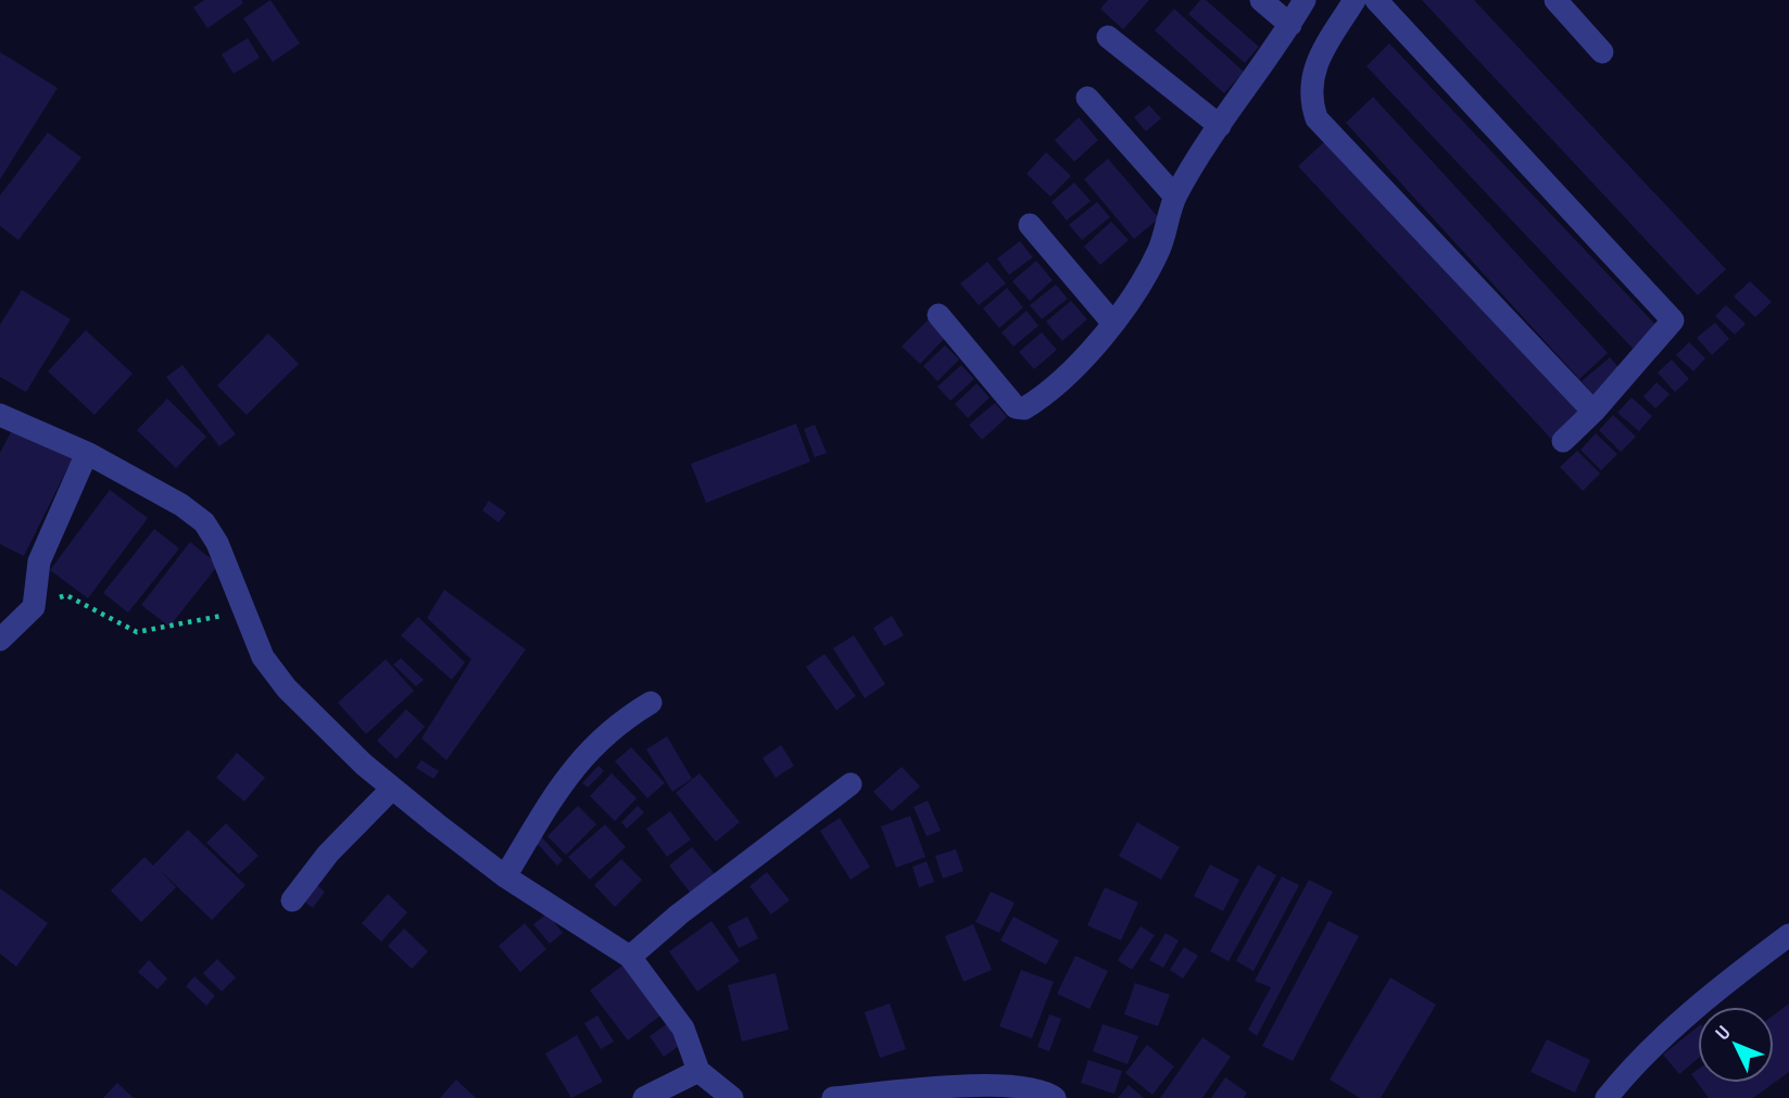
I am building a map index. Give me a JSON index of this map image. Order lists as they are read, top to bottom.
{
  "north": "top left"
}
